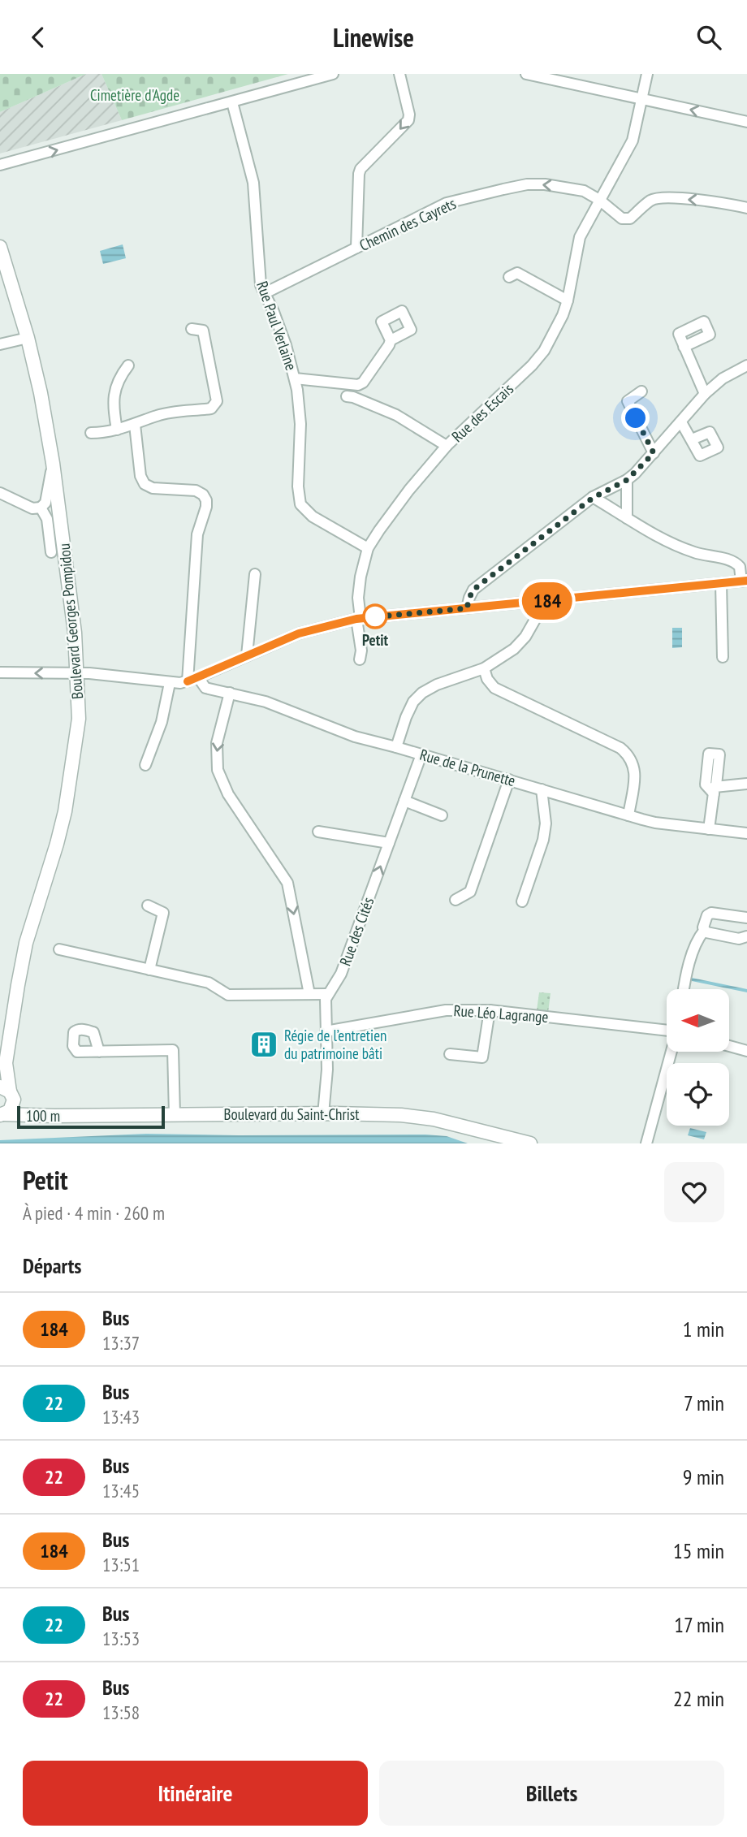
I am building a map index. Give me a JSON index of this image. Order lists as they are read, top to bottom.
{
  "streets": {
    "street": [
      "Chemin des Cayrets",
      "Rue Paul Verlaine",
      "Rue des Escais",
      "Boulevard Georges Pompidou",
      "Rue de la Prunette",
      "Rue des Cités",
      "Rue Léo Lagrange",
      "Boulevard du Saint-Christ"
    ]
  },
  "crossings": [
    ["Chemin des Cayrets", "Rue Paul Verlaine"],
    ["Chemin des Cayrets", "Rue des Escais"],
    ["Rue Paul Verlaine", "Rue des Escais"],
    ["Boulevard Georges Pompidou", "Boulevard du Saint-Christ"],
    ["Rue de la Prunette", "Rue des Cités"],
    ["Rue des Cités", "Rue Léo Lagrange"],
    ["Rue des Cités", "Boulevard du Saint-Christ"]
  ],
  "one_way": ["Chemin des Cayrets", "Rue des Cités"],
  "parks": ["Cimetière d'Agde"],
  "places": {
    "other": ["Petit"],
    "building": ["Régie de l’entretien du patrimoine bâti"]
  },
  "lines": ["bus line 184"],
  "scale_bar": "100 m",
  "north": "left",
  "page": {
    "header": "Linewise",
    "on_map": "184",
    "scale": "100 m",
    "heading": [
      ["Petit", "À pied · 4 min · 260 m"],
      "Départs"
    ],
    "list": [
      {
        "mark": "184",
        "name": "Bus",
        "note": "13:37",
        "value": "1 min"
      },
      {
        "mark": "22",
        "name": "Bus",
        "note": "13:43",
        "value": "7 min"
      },
      {
        "mark": "22",
        "name": "Bus",
        "note": "13:45",
        "value": "9 min"
      },
      {
        "mark": "184",
        "name": "Bus",
        "note": "13:51",
        "value": "15 min"
      },
      {
        "mark": "22",
        "name": "Bus",
        "note": "13:53",
        "value": "17 min"
      },
      {
        "mark": "22",
        "name": "Bus",
        "note": "13:58",
        "value": "22 min"
      }
    ],
    "buttons": ["Itinéraire", "Billets"]
  }
}
